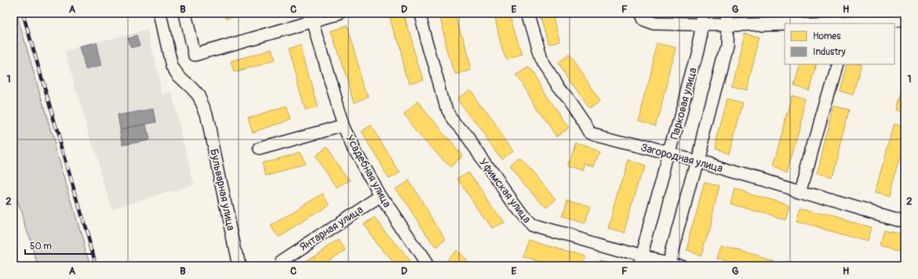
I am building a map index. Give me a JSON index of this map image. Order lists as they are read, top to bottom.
{
  "streets": {
    "street": [
      "Парковая улица",
      "Загородная улица",
      "Усадебная улица",
      "Бульварная улица",
      "Уфимская улица",
      "Янтарная улица"
    ]
  },
  "crossings": [
    ["Парковая улица", "Загородная улица"],
    ["Парковая улица", "Уфимская улица"],
    ["Усадебная улица", "Янтарная улица"]
  ],
  "legend": ["Homes", "Industry"],
  "scale_bar": "50 m",
  "grid": {
    "columns": [
      "A",
      "B",
      "C",
      "D",
      "E",
      "F",
      "G",
      "H"
    ],
    "rows": ["1", "2"]
  }
}
